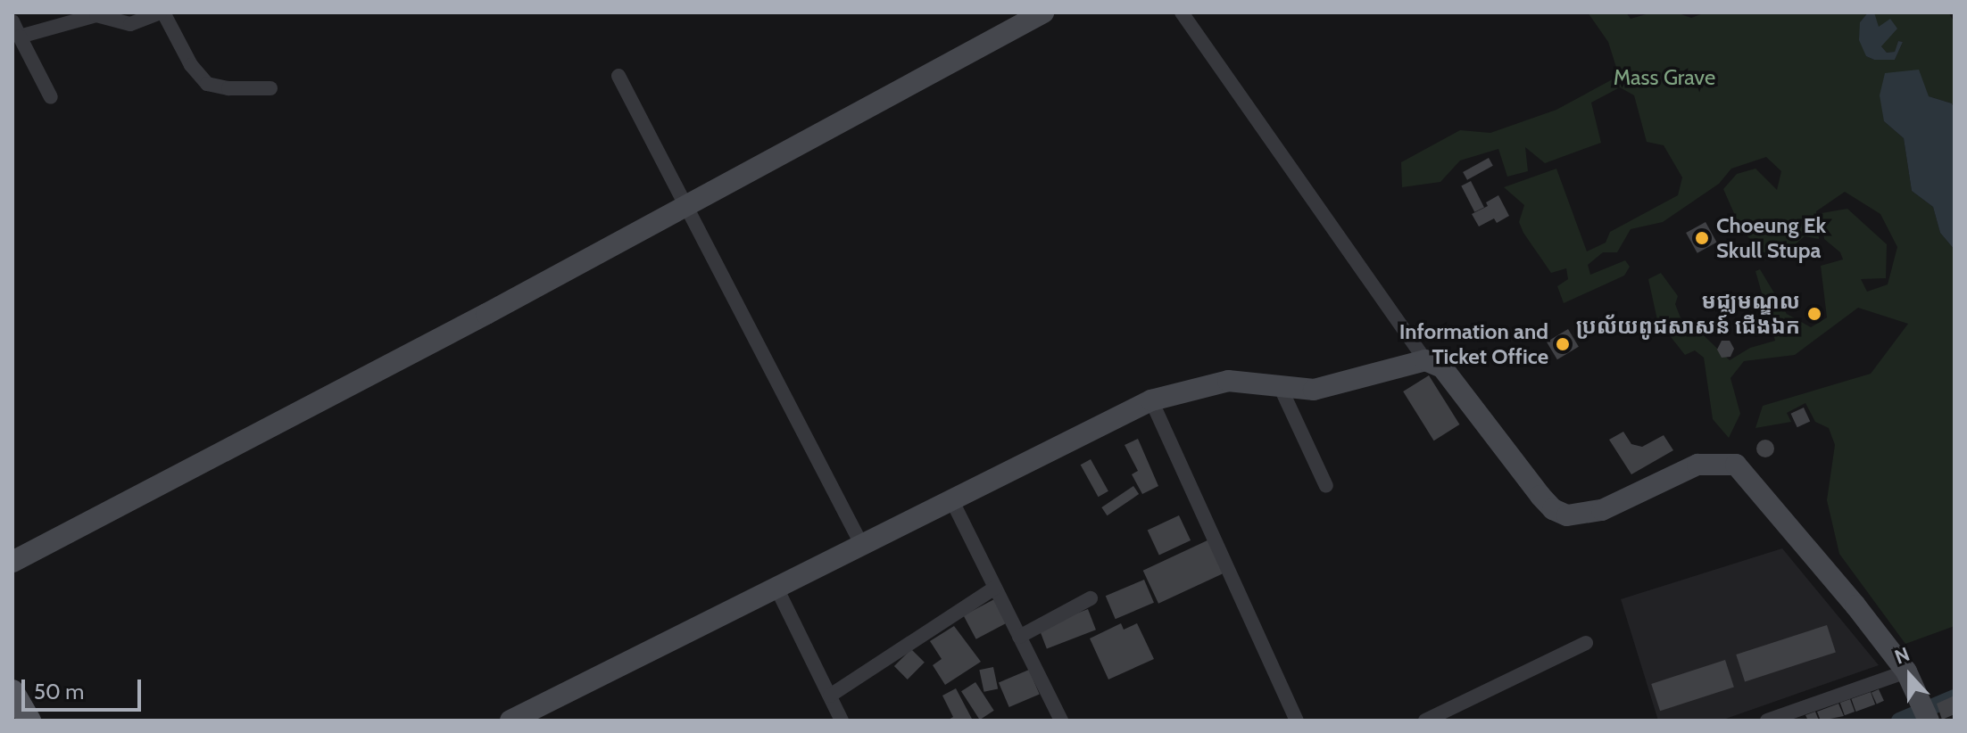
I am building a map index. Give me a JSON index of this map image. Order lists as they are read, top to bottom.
{
  "parks": ["Mass Grave"],
  "places": ["Choeung Ek Skull Stupa", "មជ្ឈមណ្ឌល ប្រល័យពូជសាសន៍ ជើងឯក", "Information and Ticket Office"],
  "scale_bar": "50 m",
  "north": "top"
}
